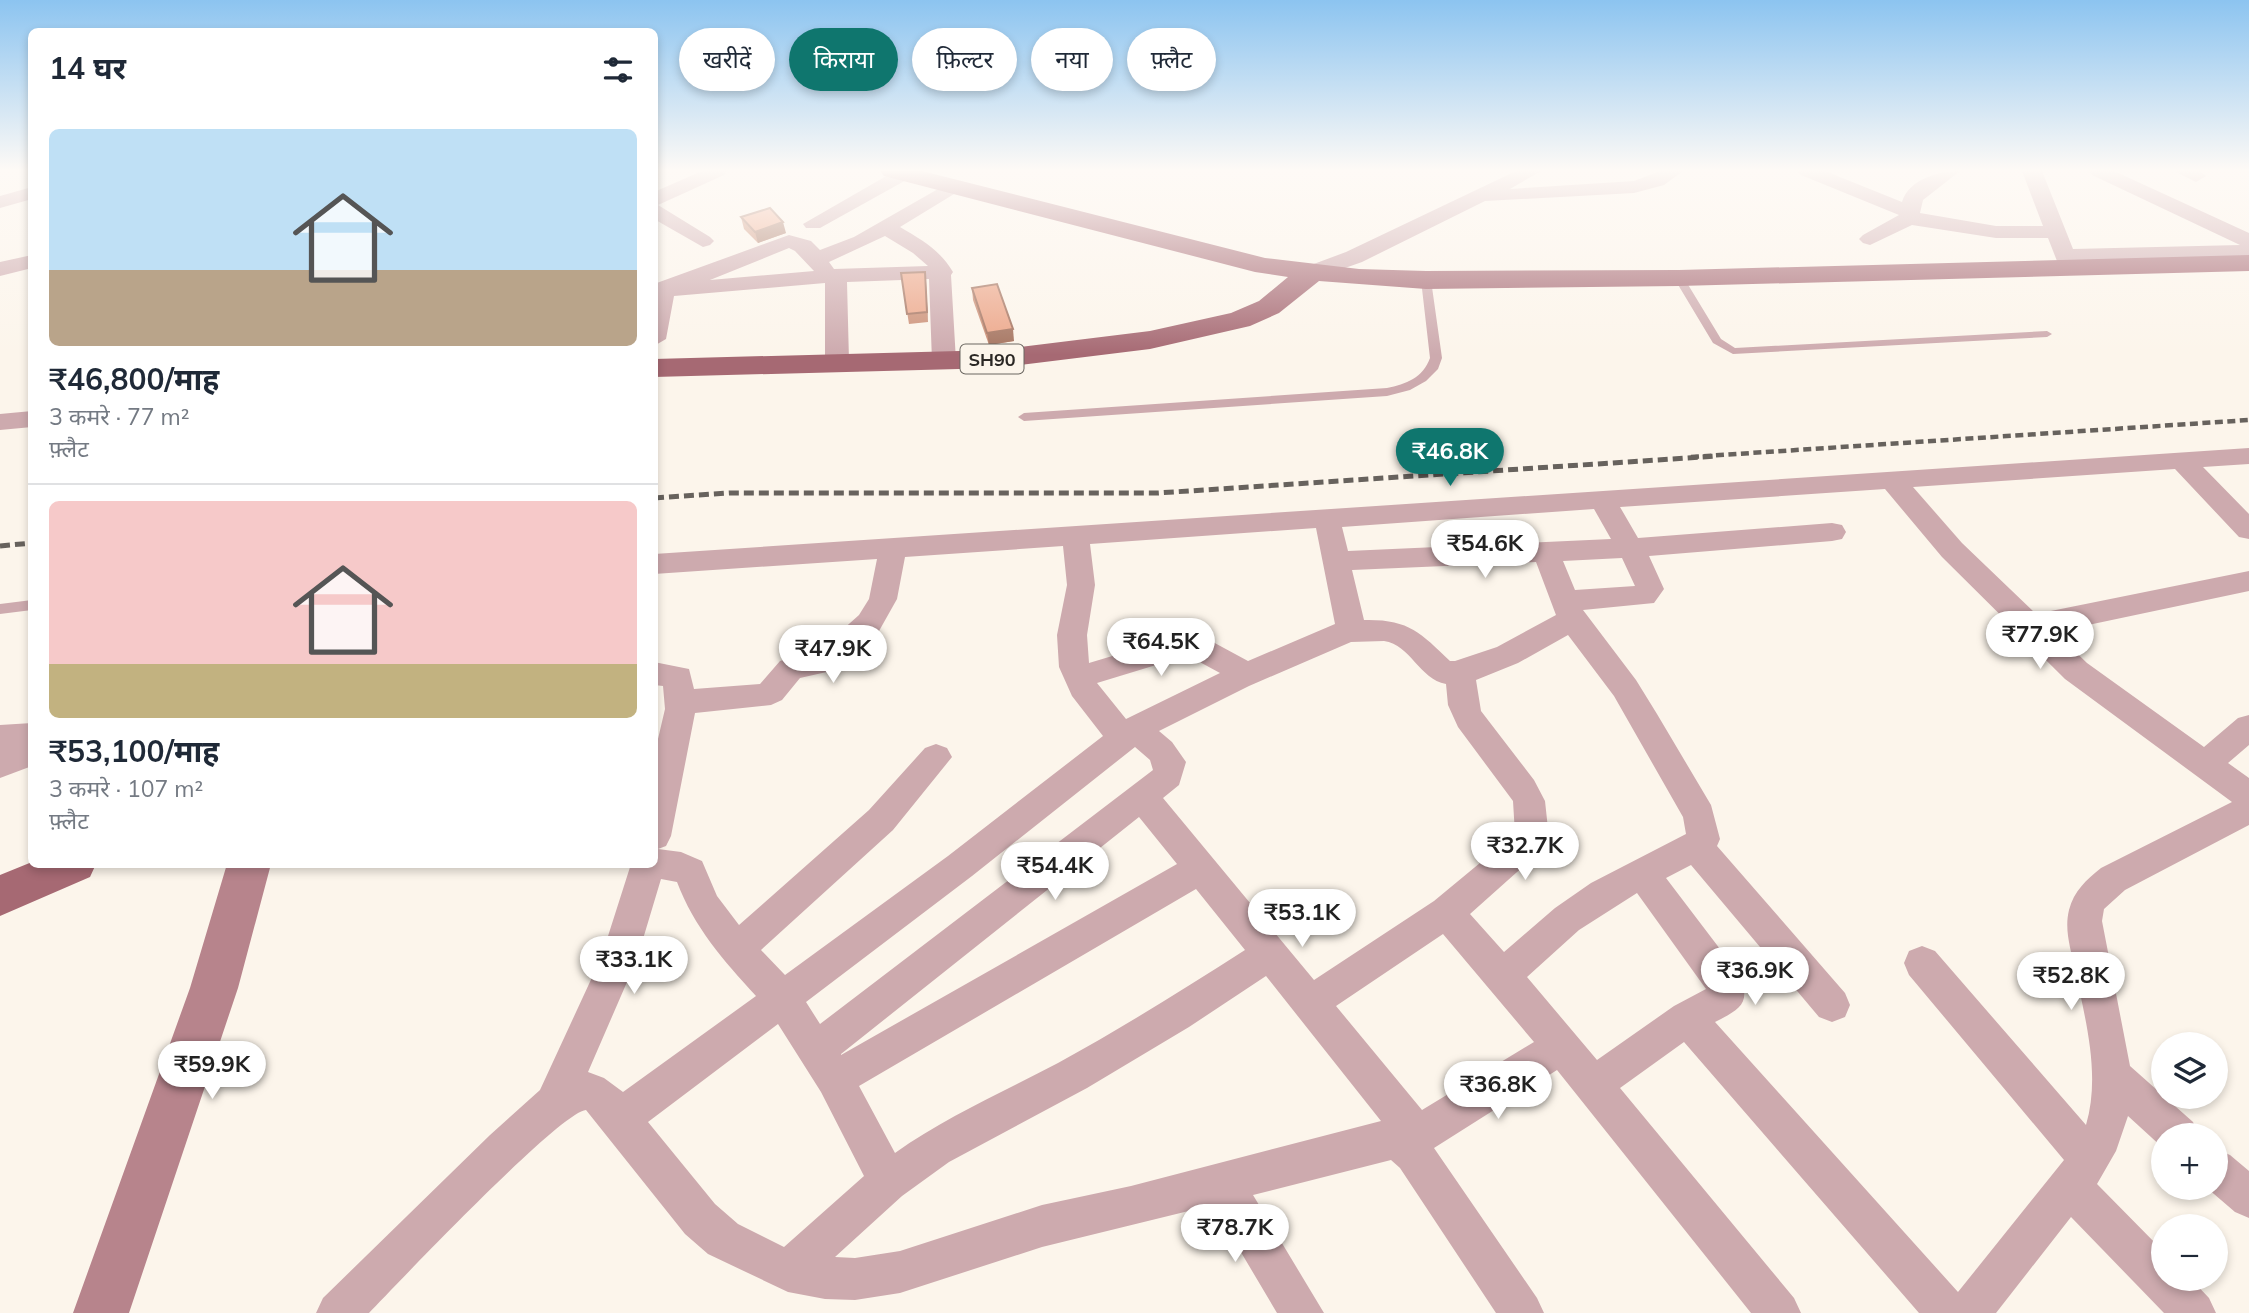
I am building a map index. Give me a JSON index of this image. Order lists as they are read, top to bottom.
{
  "streets": {
    "main road": ["SH90"]
  },
  "page": {
    "chip": [
      "खरीदें",
      "किराया",
      "फ़िल्टर",
      "नया",
      "फ़्लैट"
    ],
    "heading": "14 घर",
    "list": [
      {
        "name": "₹46,800/माह",
        "note": "3 कमरे · 77 m² · फ़्लैट"
      },
      {
        "name": "₹53,100/माह",
        "note": "3 कमरे · 107 m² · फ़्लैट"
      }
    ],
    "price": [
      "₹46.8K",
      "₹54.6K",
      "₹77.9K",
      "₹64.5K",
      "₹47.9K",
      "₹32.7K",
      "₹54.4K",
      "₹53.1K",
      "₹33.1K",
      "₹36.9K",
      "₹52.8K",
      "₹59.9K",
      "₹36.8K",
      "₹78.7K"
    ],
    "map_buttons": ["+", "−"]
  }
}
